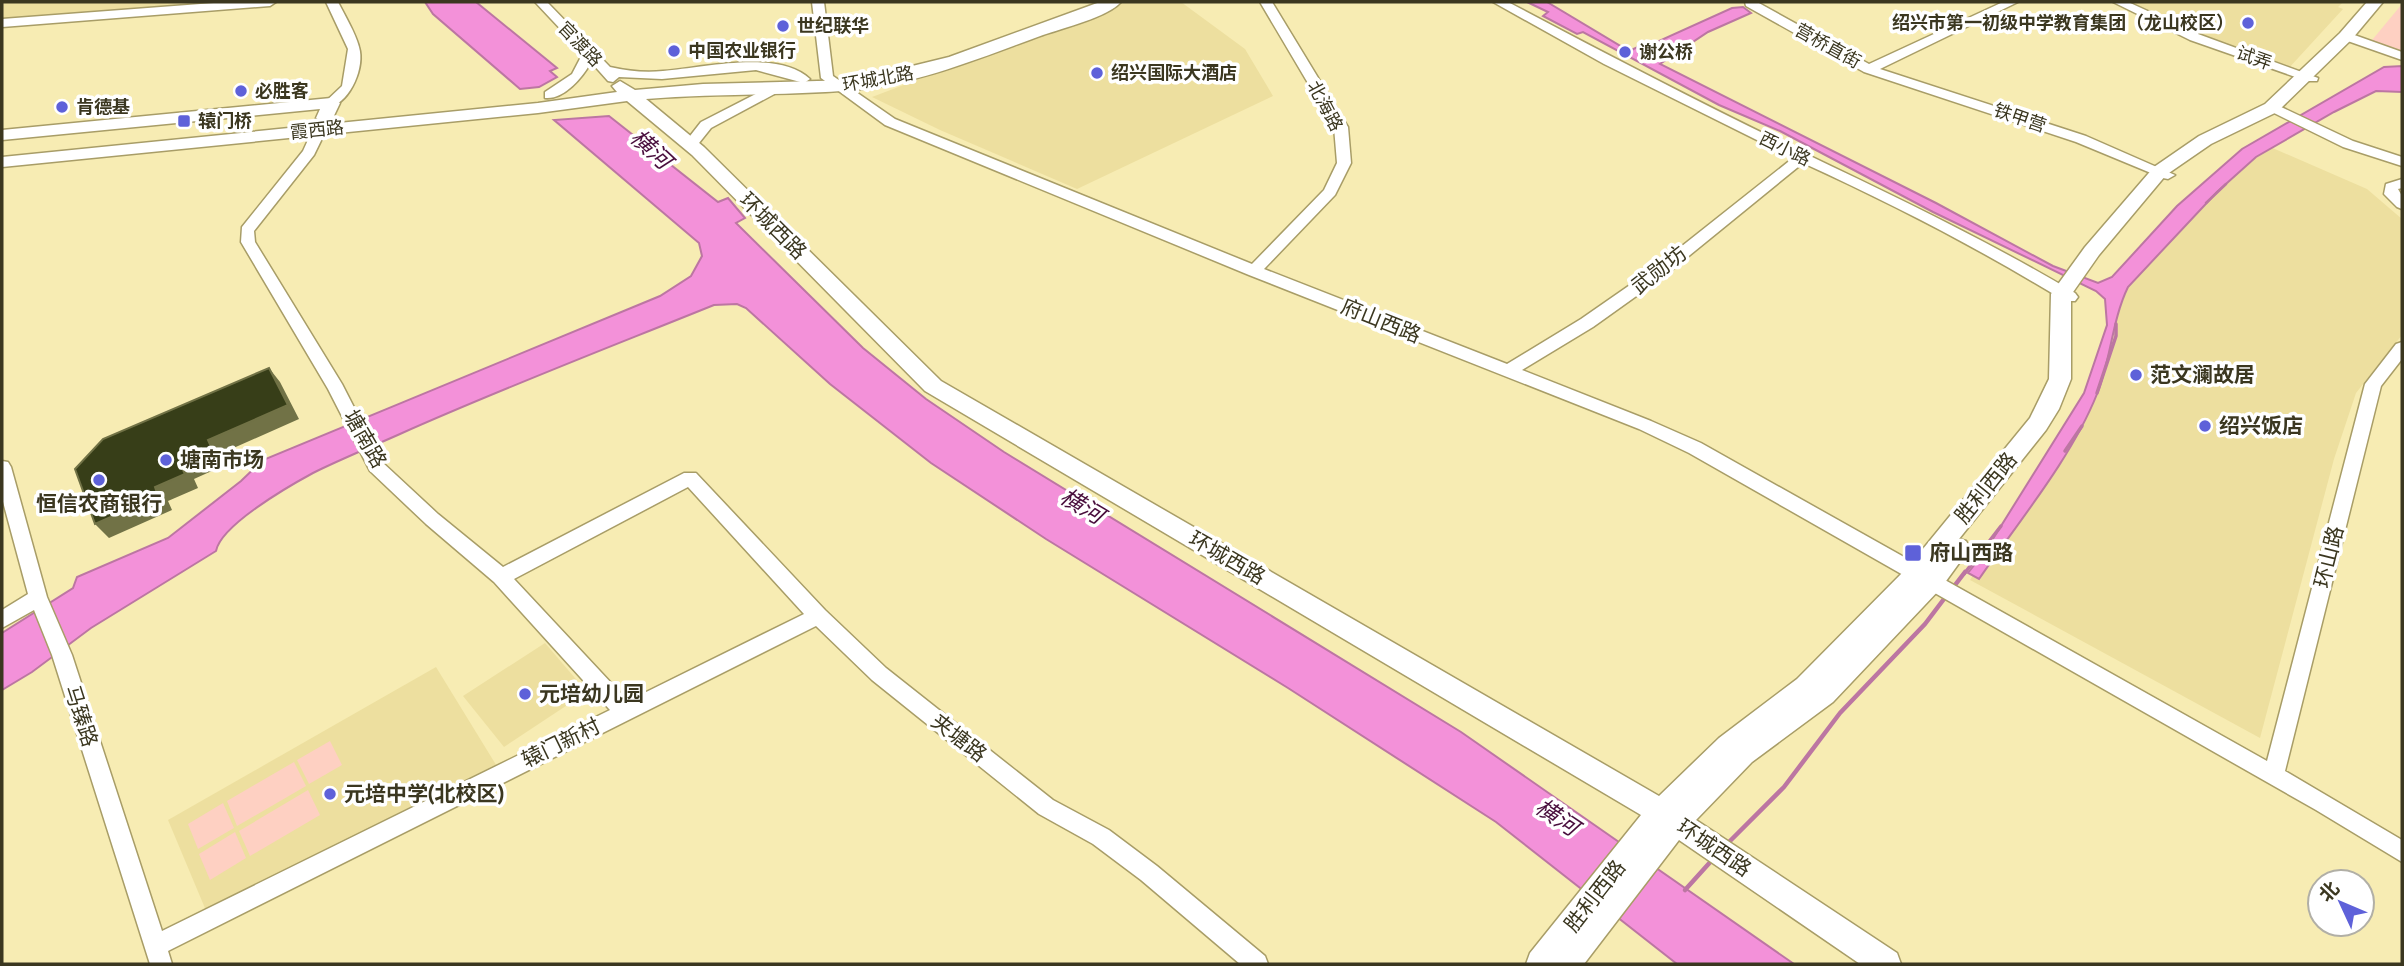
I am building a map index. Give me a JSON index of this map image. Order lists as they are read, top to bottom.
{
  "streets": {
    "main road": [
      "环城北路",
      "霞西路",
      "环城西路",
      "胜利西路"
    ],
    "street": [
      "官渡路",
      "营桥直街",
      "试弄",
      "北海路",
      "铁甲营",
      "西小路",
      "武勋坊",
      "府山西路",
      "塘南路",
      "环山路",
      "马臻路",
      "夹塘路",
      "辕门新村"
    ]
  },
  "crossings": [
    ["官渡路", "环城北路"],
    ["官渡路", "霞西路"],
    ["官渡路", "环城西路"],
    ["营桥直街", "铁甲营"],
    ["环城北路", "霞西路"],
    ["环城北路", "环城西路"],
    ["环城北路", "府山西路"],
    ["北海路", "府山西路"],
    ["霞西路", "环城西路"],
    ["霞西路", "塘南路"],
    ["西小路", "武勋坊"],
    ["西小路", "胜利西路"],
    ["环城西路", "胜利西路"],
    ["武勋坊", "府山西路"],
    ["府山西路", "胜利西路"],
    ["府山西路", "环山路"],
    ["塘南路", "夹塘路"],
    ["塘南路", "辕门新村"],
    ["马臻路", "辕门新村"],
    ["夹塘路", "辕门新村"]
  ],
  "water": ["横河"],
  "places": {
    "other": [
      "绍兴市第一初级中学教育集团（龙山校区）",
      "世纪联华",
      "中国农业银行",
      "谢公桥",
      "绍兴国际大酒店",
      "必胜客",
      "肯德基",
      "范文澜故居",
      "绍兴饭店",
      "塘南市场",
      "恒信农商银行",
      "元培幼儿园",
      "元培中学(北校区)"
    ],
    "transit": ["辕门桥", "府山西路"]
  },
  "north": "top left"
}
